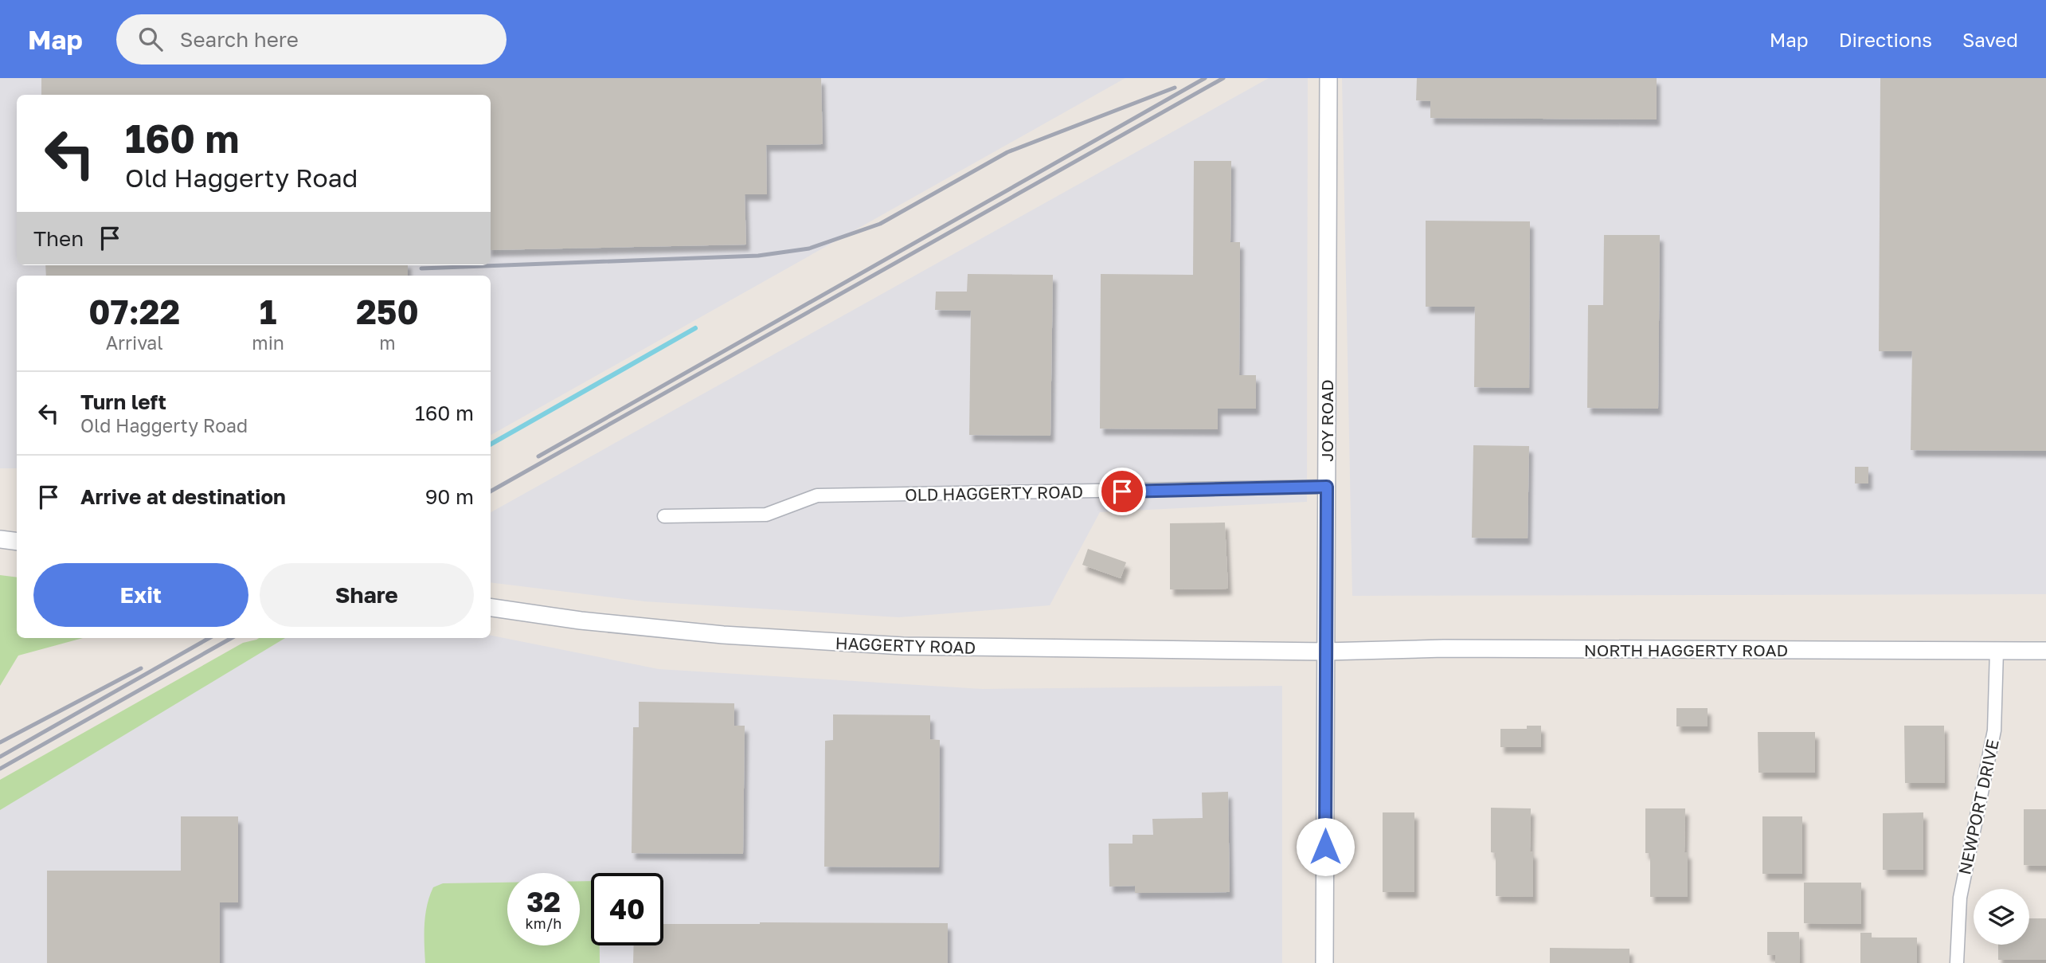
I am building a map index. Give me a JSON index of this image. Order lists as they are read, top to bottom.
{
  "streets": {
    "main road": ["JOY ROAD", "HAGGERTY ROAD", "NORTH HAGGERTY ROAD"],
    "street": ["OLD HAGGERTY ROAD", "NEWPORT DRIVE"]
  },
  "crossings": [
    ["JOY ROAD", "OLD HAGGERTY ROAD"],
    ["JOY ROAD", "HAGGERTY ROAD"],
    ["JOY ROAD", "NORTH HAGGERTY ROAD"],
    ["HAGGERTY ROAD", "NORTH HAGGERTY ROAD"],
    ["NORTH HAGGERTY ROAD", "NEWPORT DRIVE"]
  ],
  "page": {
    "header": "Map",
    "search": "Search here",
    "nav": ["Map", "Directions", "Saved"],
    "turn": ["160 m", "Old Haggerty Road"],
    "then": "Then",
    "eta": [
      "07:22",
      "Arrival",
      "1",
      "min",
      "250",
      "m"
    ],
    "list": [
      {
        "name": "Turn left",
        "note": "Old Haggerty Road",
        "value": "160 m"
      },
      {
        "name": "Arrive at destination",
        "value": "90 m"
      }
    ],
    "buttons": ["Exit", "Share"],
    "speed": "32 km/h",
    "limit": "40"
  }
}
